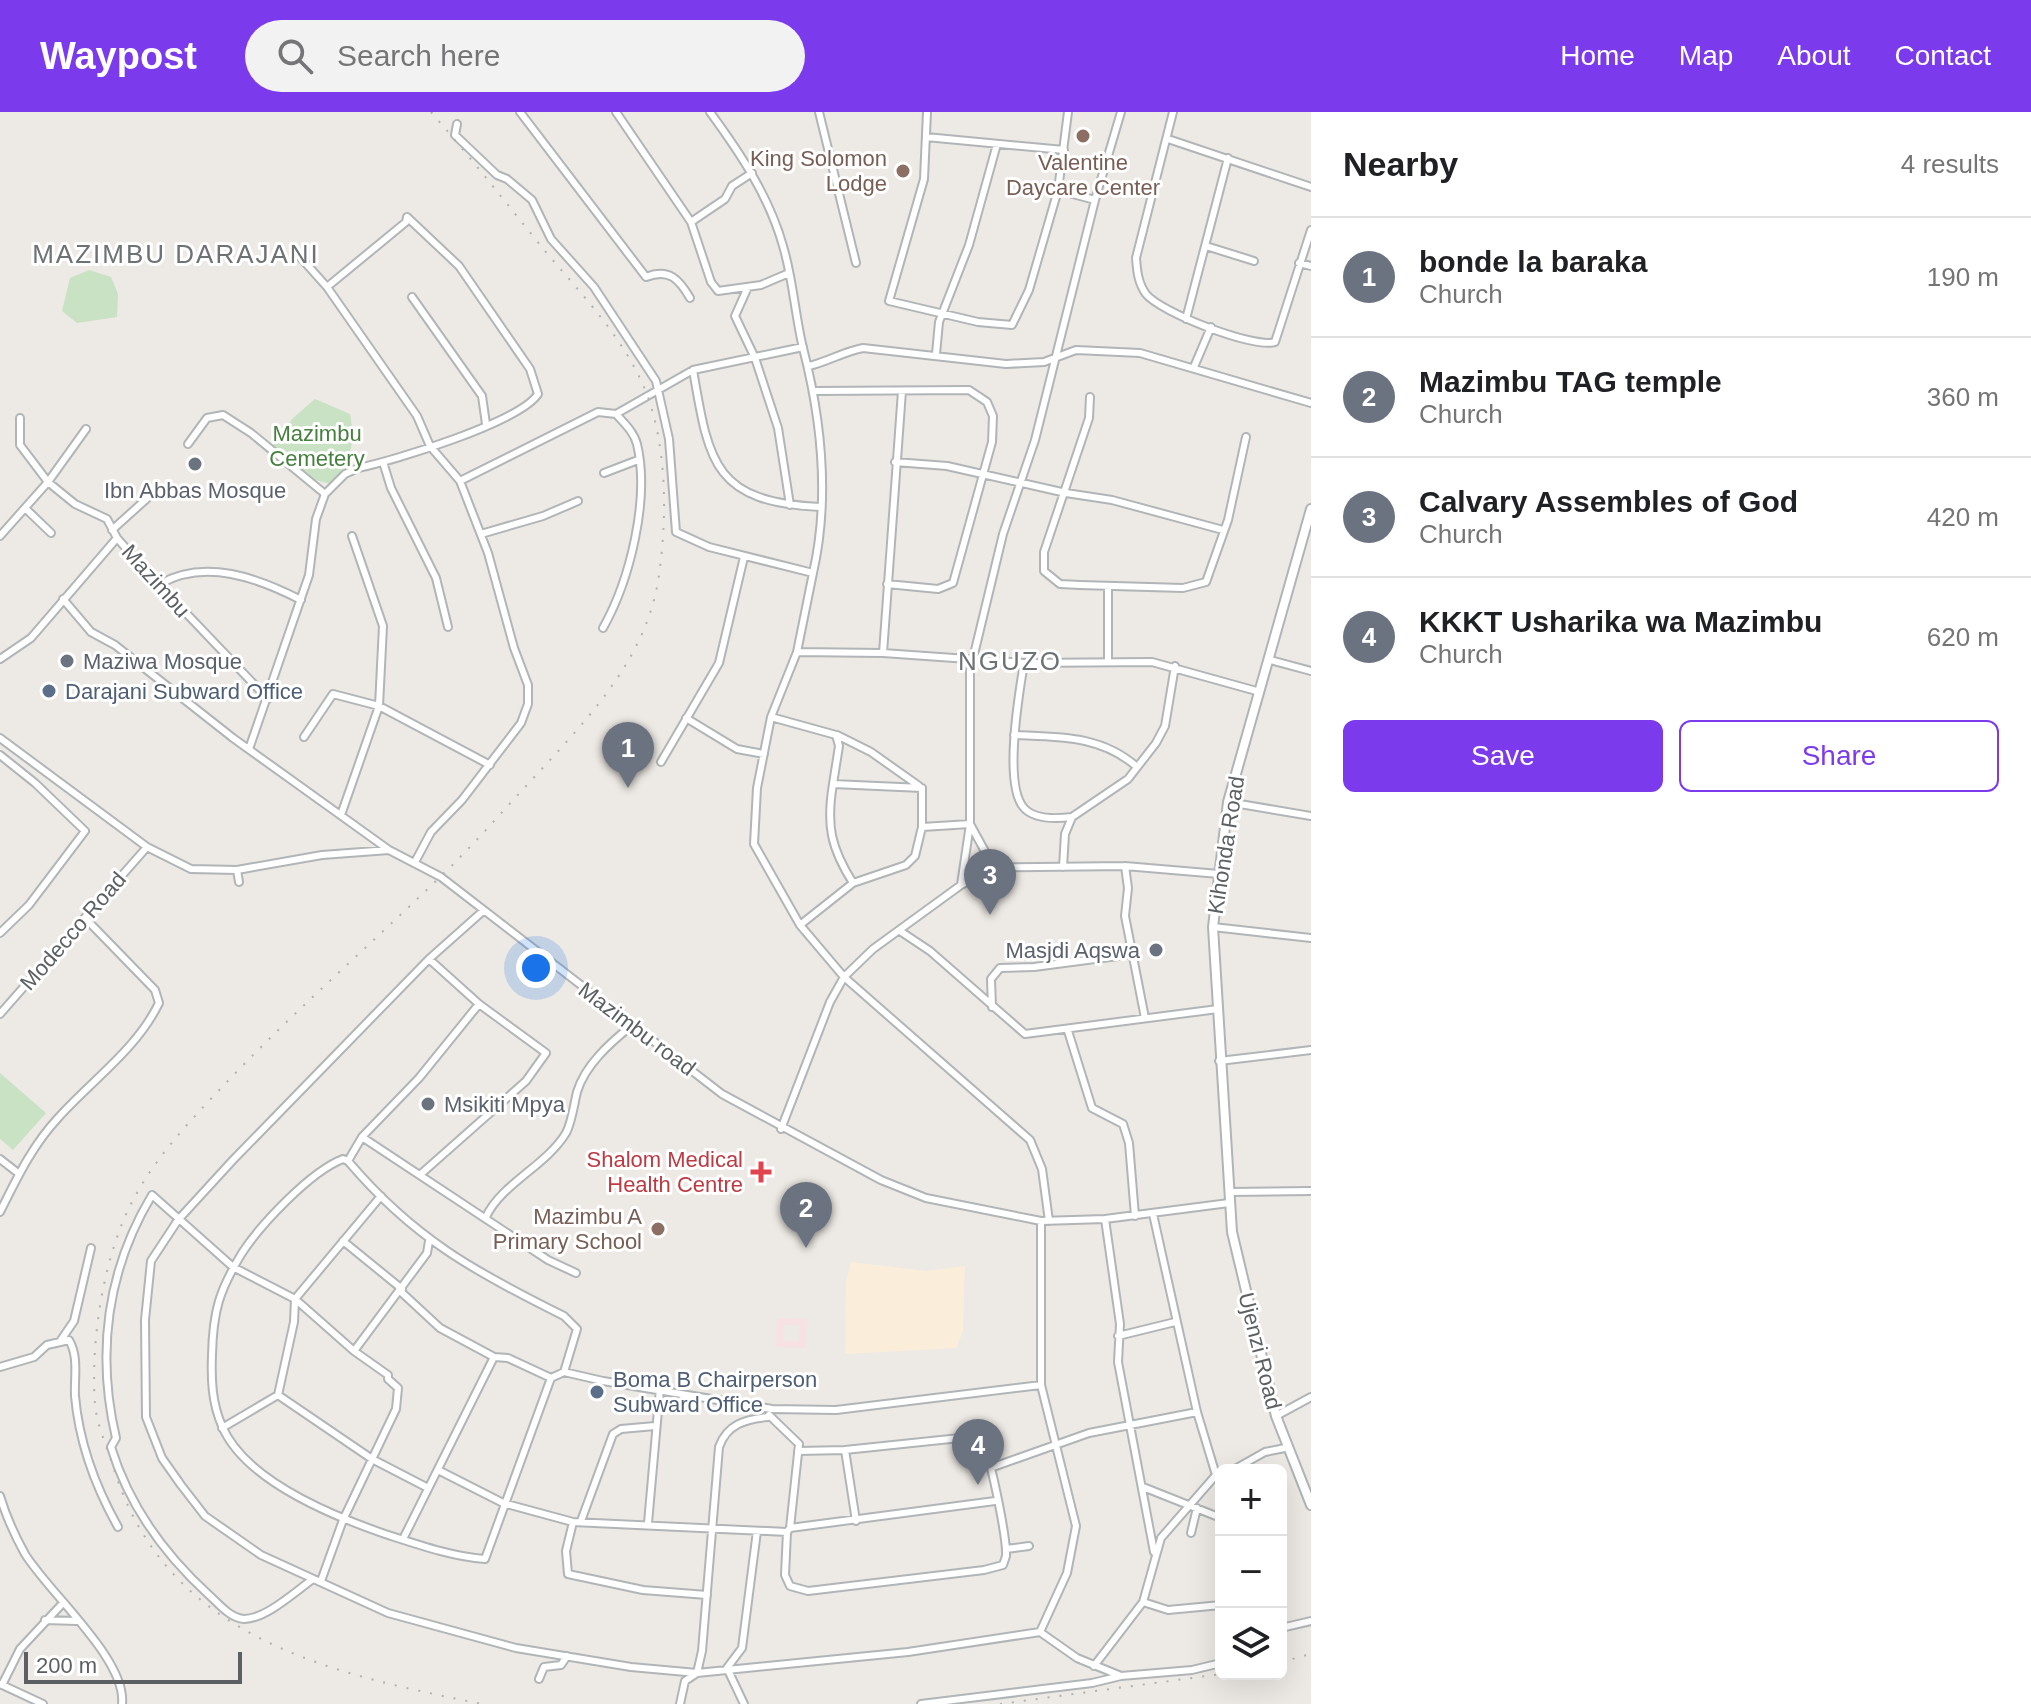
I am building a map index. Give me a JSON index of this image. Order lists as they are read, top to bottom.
{
  "streets": {
    "street": [
      "Mazimbu",
      "Kihonda Road",
      "Modecco Road",
      "Mazimbu road",
      "Ujenzi Road"
    ]
  },
  "crossings": [
    ["Kihonda Road", "Ujenzi Road"],
    ["Modecco Road", "Mazimbu road"],
    ["Mazimbu road", "Ujenzi Road"]
  ],
  "districts": ["MAZIMBU DARAJANI", "NGUZO"],
  "parks": ["Mazimbu Cemetery"],
  "places": {
    "other": [
      "Valentine Daycare Center",
      "King Solomon Lodge",
      "Ibn Abbas Mosque",
      "Maziwa Mosque",
      "Darajani Subward Office",
      "Masjdi Aqswa",
      "Msikiti Mpya",
      "Mazimbu A Primary School",
      "Boma B Chairperson Subward Office"
    ],
    "health": ["Shalom Medical Health Centre"]
  },
  "scale_bar": "200 m",
  "page": {
    "header": "Waypost",
    "search": "Search here",
    "nav": [
      "Home",
      "Map",
      "About",
      "Contact"
    ],
    "heading": ["Nearby", "4 results"],
    "list": [
      {
        "mark": "1",
        "name": "bonde la baraka",
        "note": "Church",
        "value": "190 m"
      },
      {
        "mark": "2",
        "name": "Mazimbu TAG temple",
        "note": "Church",
        "value": "360 m"
      },
      {
        "mark": "3",
        "name": "Calvary Assembles of God",
        "note": "Church",
        "value": "420 m"
      },
      {
        "mark": "4",
        "name": "KKKT Usharika wa Mazimbu",
        "note": "Church",
        "value": "620 m"
      }
    ],
    "buttons": ["Save", "Share"],
    "pins": [
      "1",
      "3",
      "2",
      "4"
    ],
    "map_buttons": ["+", "−"],
    "scale": "200 m"
  }
}
